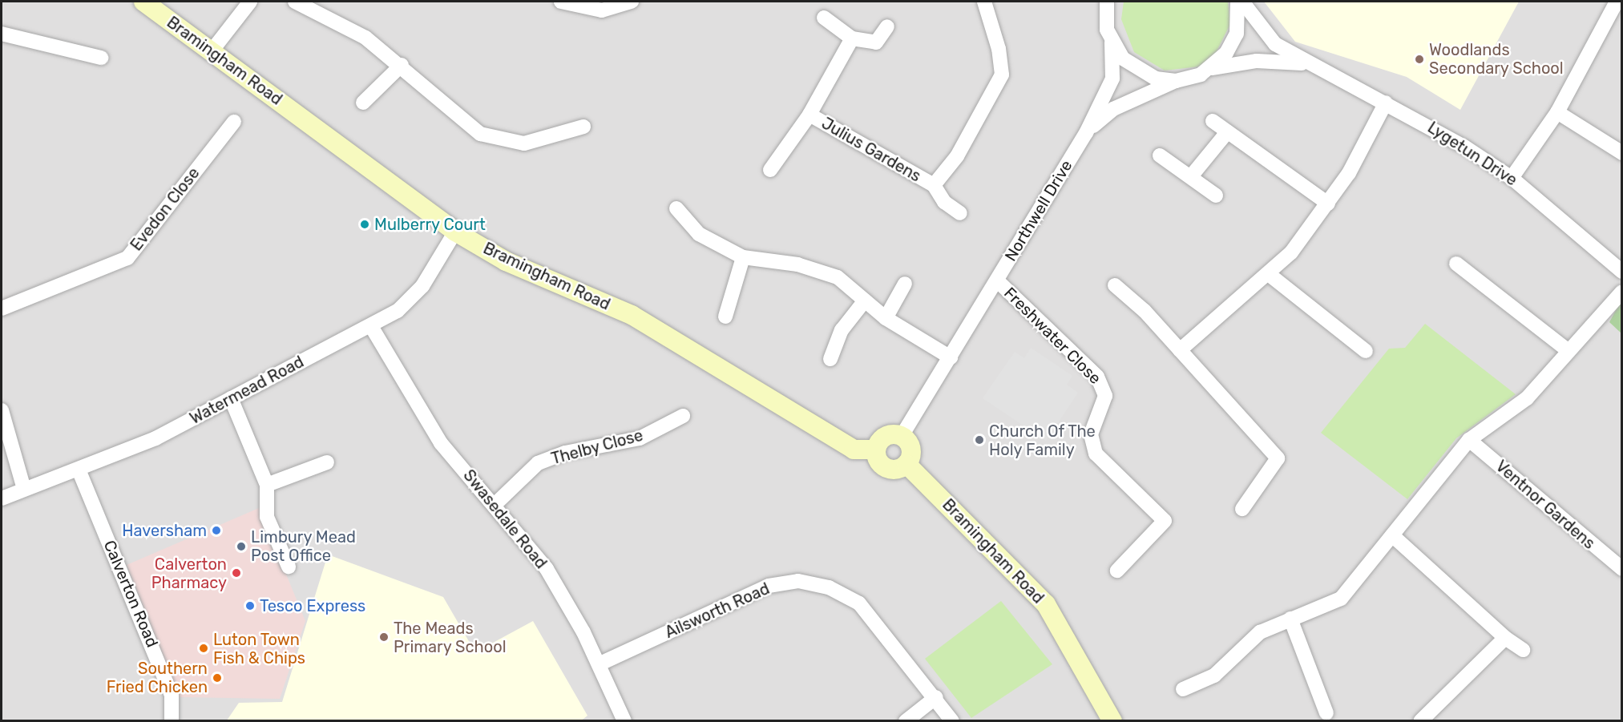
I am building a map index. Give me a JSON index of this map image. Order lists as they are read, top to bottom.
{
  "streets": {
    "street": [
      "Bramingham Road",
      "Julius Gardens",
      "Lygetun Drive",
      "Evedon Close",
      "Northwell Drive",
      "Freshwater Close",
      "Watermead Road",
      "Thelby Close",
      "Ventnor Gardens",
      "Swasedale Road",
      "Calverton Road",
      "Ailsworth Road"
    ]
  },
  "crossings": [
    ["Bramingham Road", "Northwell Drive"],
    ["Bramingham Road", "Watermead Road"],
    ["Northwell Drive", "Freshwater Close"],
    ["Watermead Road", "Swasedale Road"],
    ["Watermead Road", "Calverton Road"],
    ["Thelby Close", "Swasedale Road"],
    ["Swasedale Road", "Ailsworth Road"]
  ],
  "places": [
    "Woodlands Secondary School",
    "Mulberry Court",
    "Church Of The Holy Family",
    "Haversham",
    "Limbury Mead Post Office",
    "Calverton Pharmacy",
    "Tesco Express",
    "The Meads Primary School",
    "Luton Town Fish & Chips",
    "Southern Fried Chicken"
  ]
}
